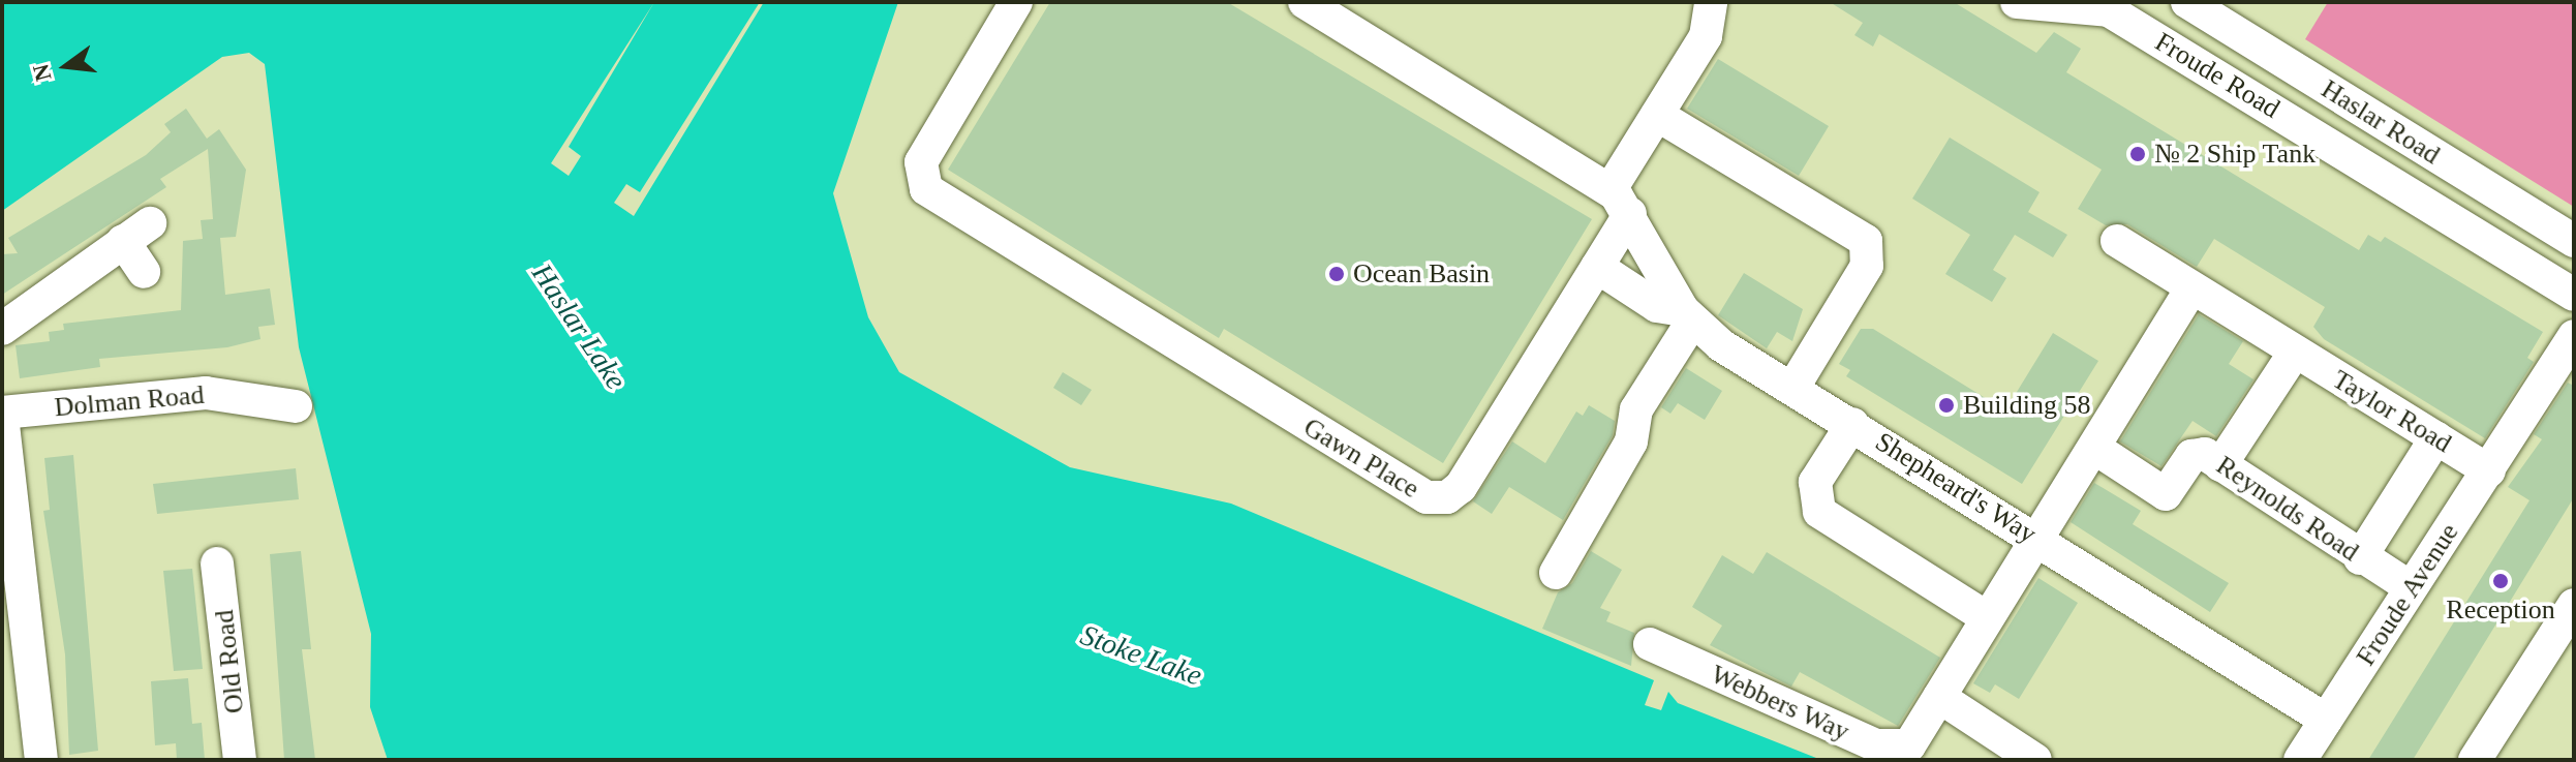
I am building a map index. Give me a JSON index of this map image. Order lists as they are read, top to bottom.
{
  "streets": {
    "street": [
      "Froude Road",
      "Haslar Road",
      "Dolman Road",
      "Taylor Road",
      "Gawn Place",
      "Shepheard's Way",
      "Reynolds Road",
      "Froude Avenue",
      "Old Road",
      "Webbers Way"
    ]
  },
  "crossings": [
    ["Taylor Road", "Froude Avenue"],
    ["Taylor Road", "Webbers Way"],
    ["Gawn Place", "Shepheard's Way"],
    ["Shepheard's Way", "Froude Avenue"],
    ["Shepheard's Way", "Webbers Way"],
    ["Reynolds Road", "Froude Avenue"],
    ["Reynolds Road", "Webbers Way"]
  ],
  "water": ["Haslar Lake", "Stoke Lake"],
  "places": [
    "№ 2 Ship Tank",
    "Ocean Basin",
    "Building 58",
    "Reception"
  ],
  "north": "left"
}
